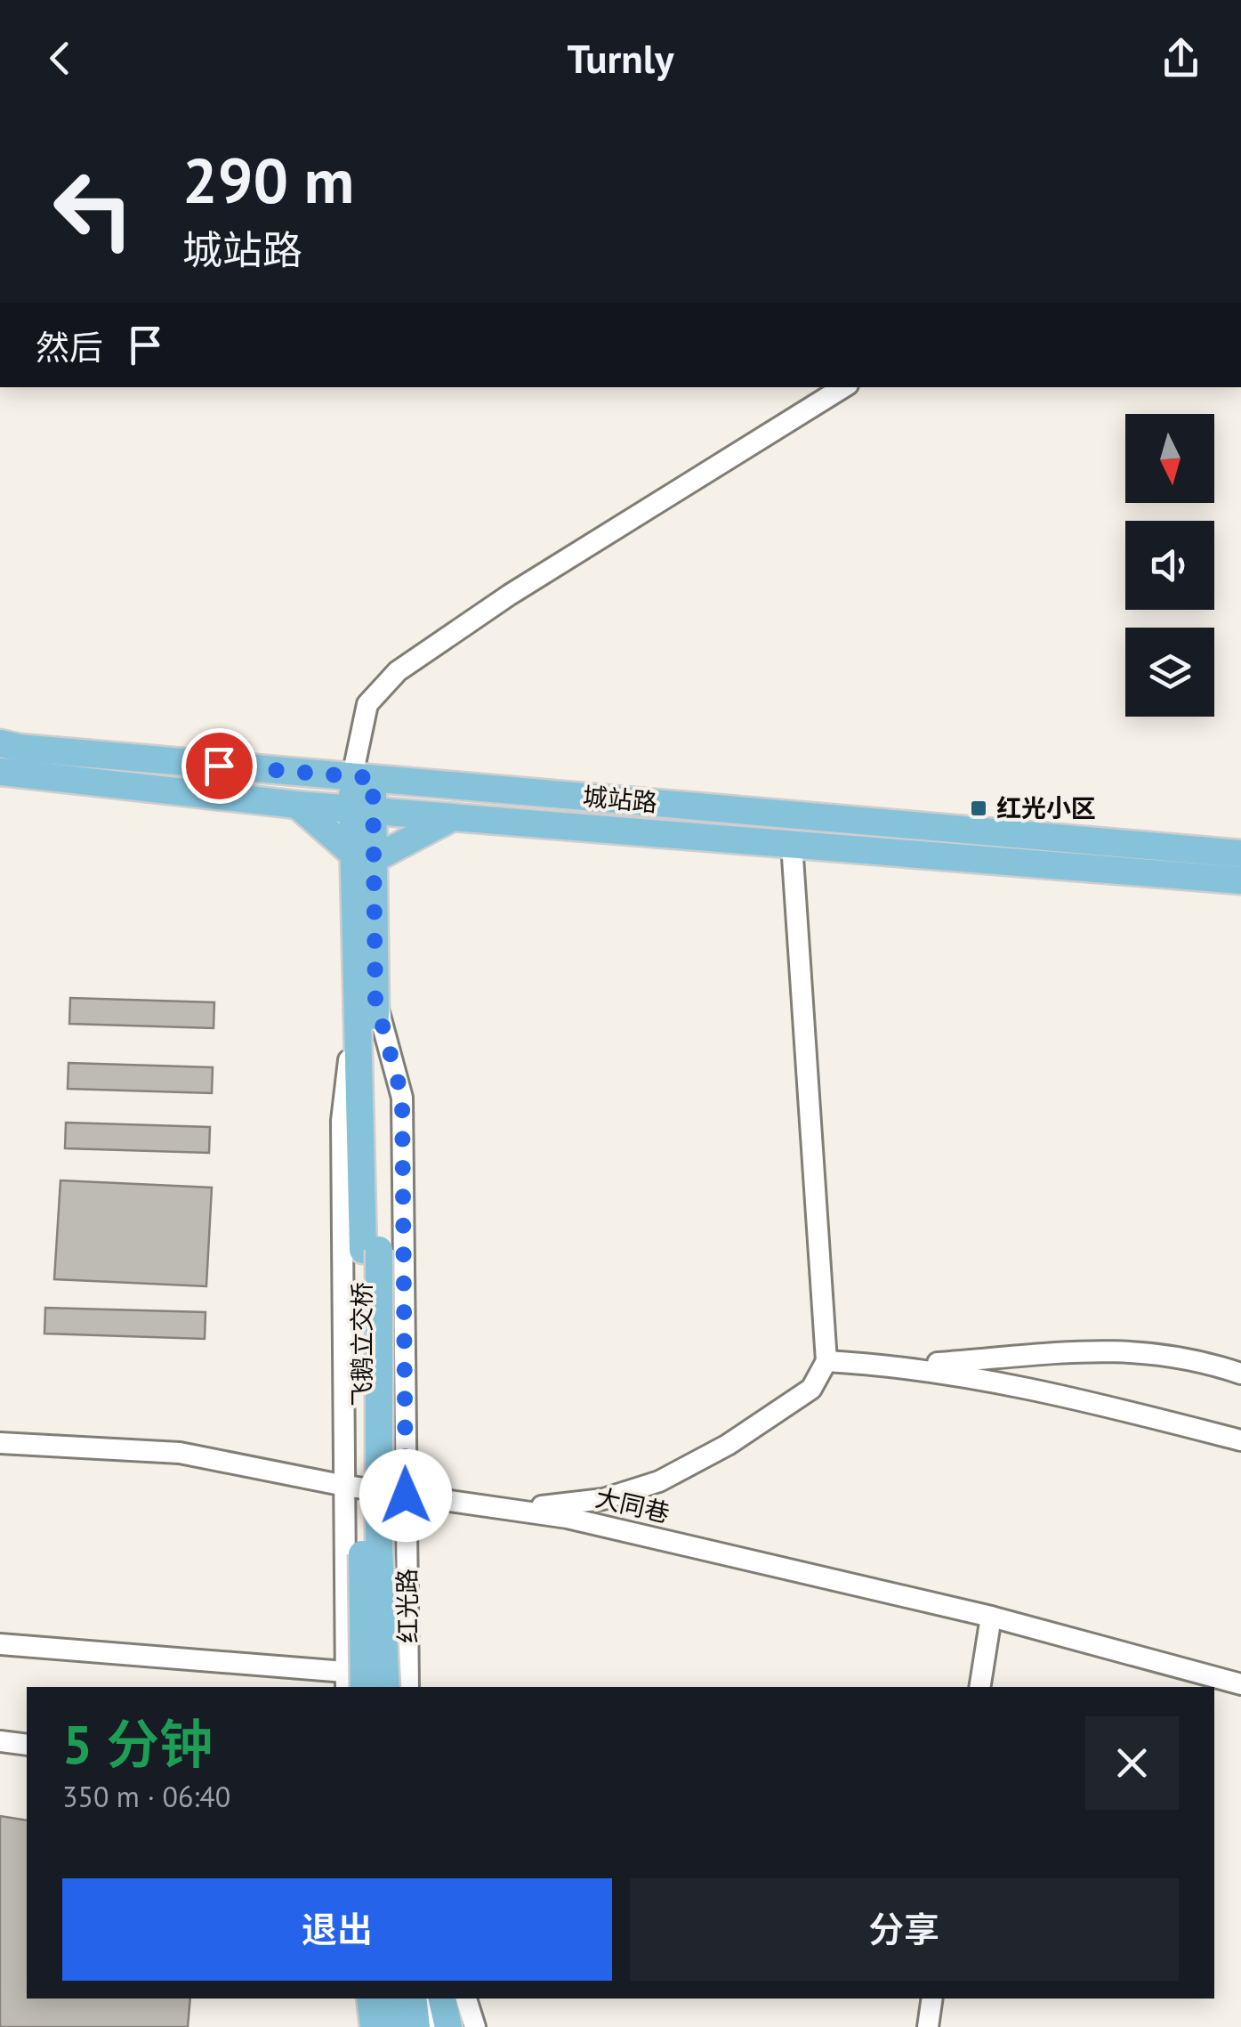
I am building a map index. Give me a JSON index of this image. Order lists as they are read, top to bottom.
{
  "streets": {
    "main road": ["城站路", "飞鹅立交桥", "红光路"],
    "street": ["大同巷"]
  },
  "crossings": [
    ["城站路", "红光路"],
    ["飞鹅立交桥", "红光路"],
    ["大同巷", "红光路"]
  ],
  "places": {
    "transit": ["红光小区"]
  },
  "north": "bottom",
  "page": {
    "header": "Turnly",
    "turn": ["290 m", "城站路"],
    "then": "然后",
    "heading": ["5 分钟", "350 m · 06:40"],
    "buttons": ["退出", "分享"]
  }
}
